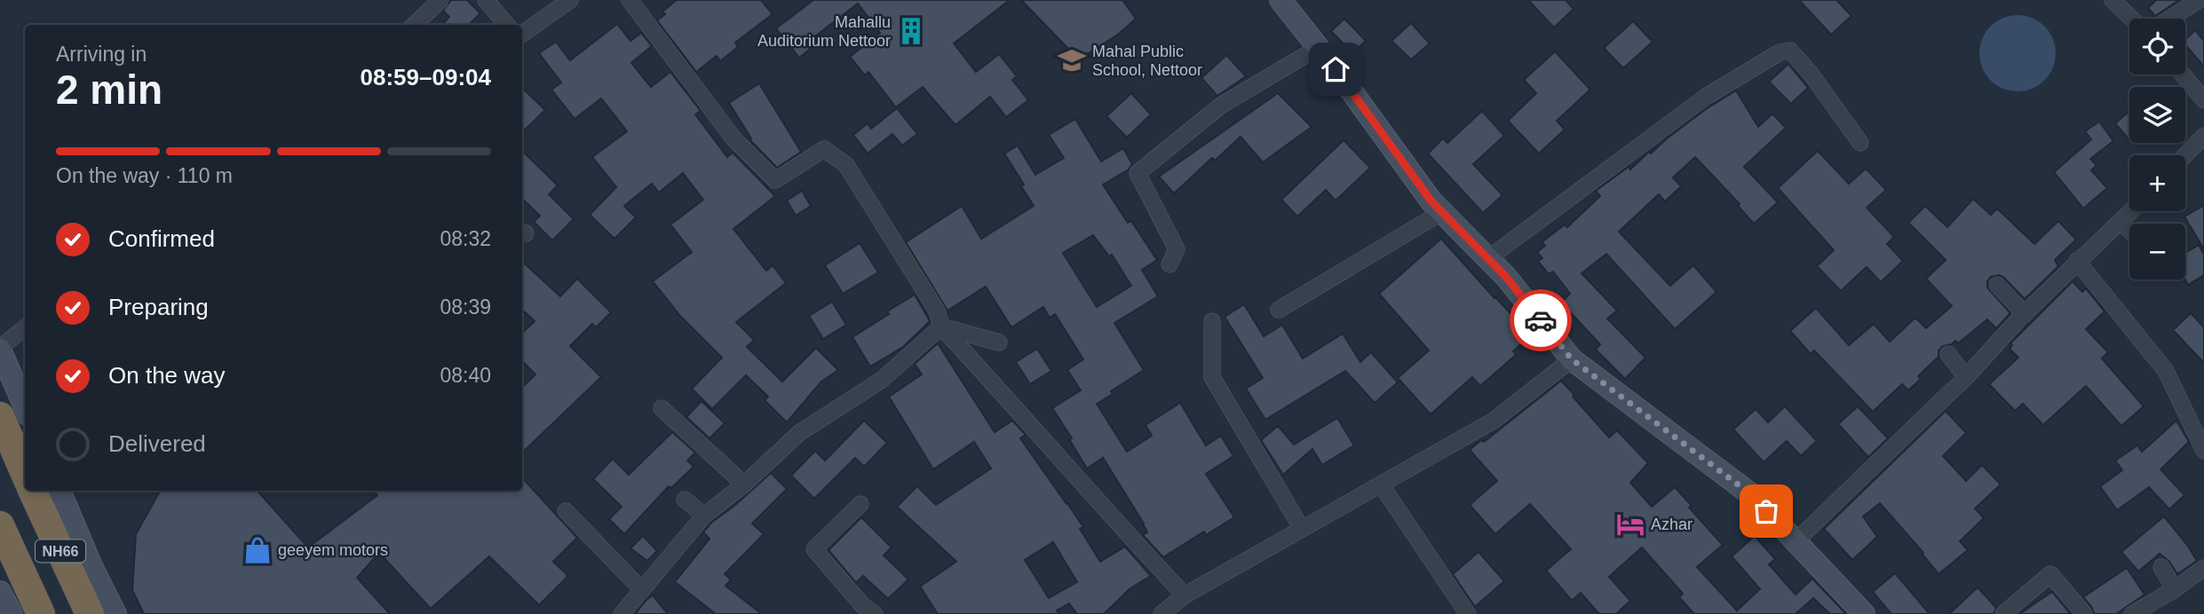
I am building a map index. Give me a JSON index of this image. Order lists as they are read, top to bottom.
{
  "streets": {
    "highway": ["NH66"]
  },
  "places": {
    "building": ["Mahallu Auditorium Nettoor"],
    "school or university": ["Mahal Public School, Nettoor"],
    "hotel": ["Azhar"],
    "shop": ["geeyem motors"]
  },
  "page": {
    "map_buttons": ["+", "−"],
    "heading": ["2 min", "Arriving in", "08:59–09:04"],
    "bar": "On the way · 110 m",
    "list": [
      ["Confirmed", "08:32"],
      ["Preparing", "08:39"],
      ["On the way", "08:40"],
      "Delivered"
    ]
  }
}
